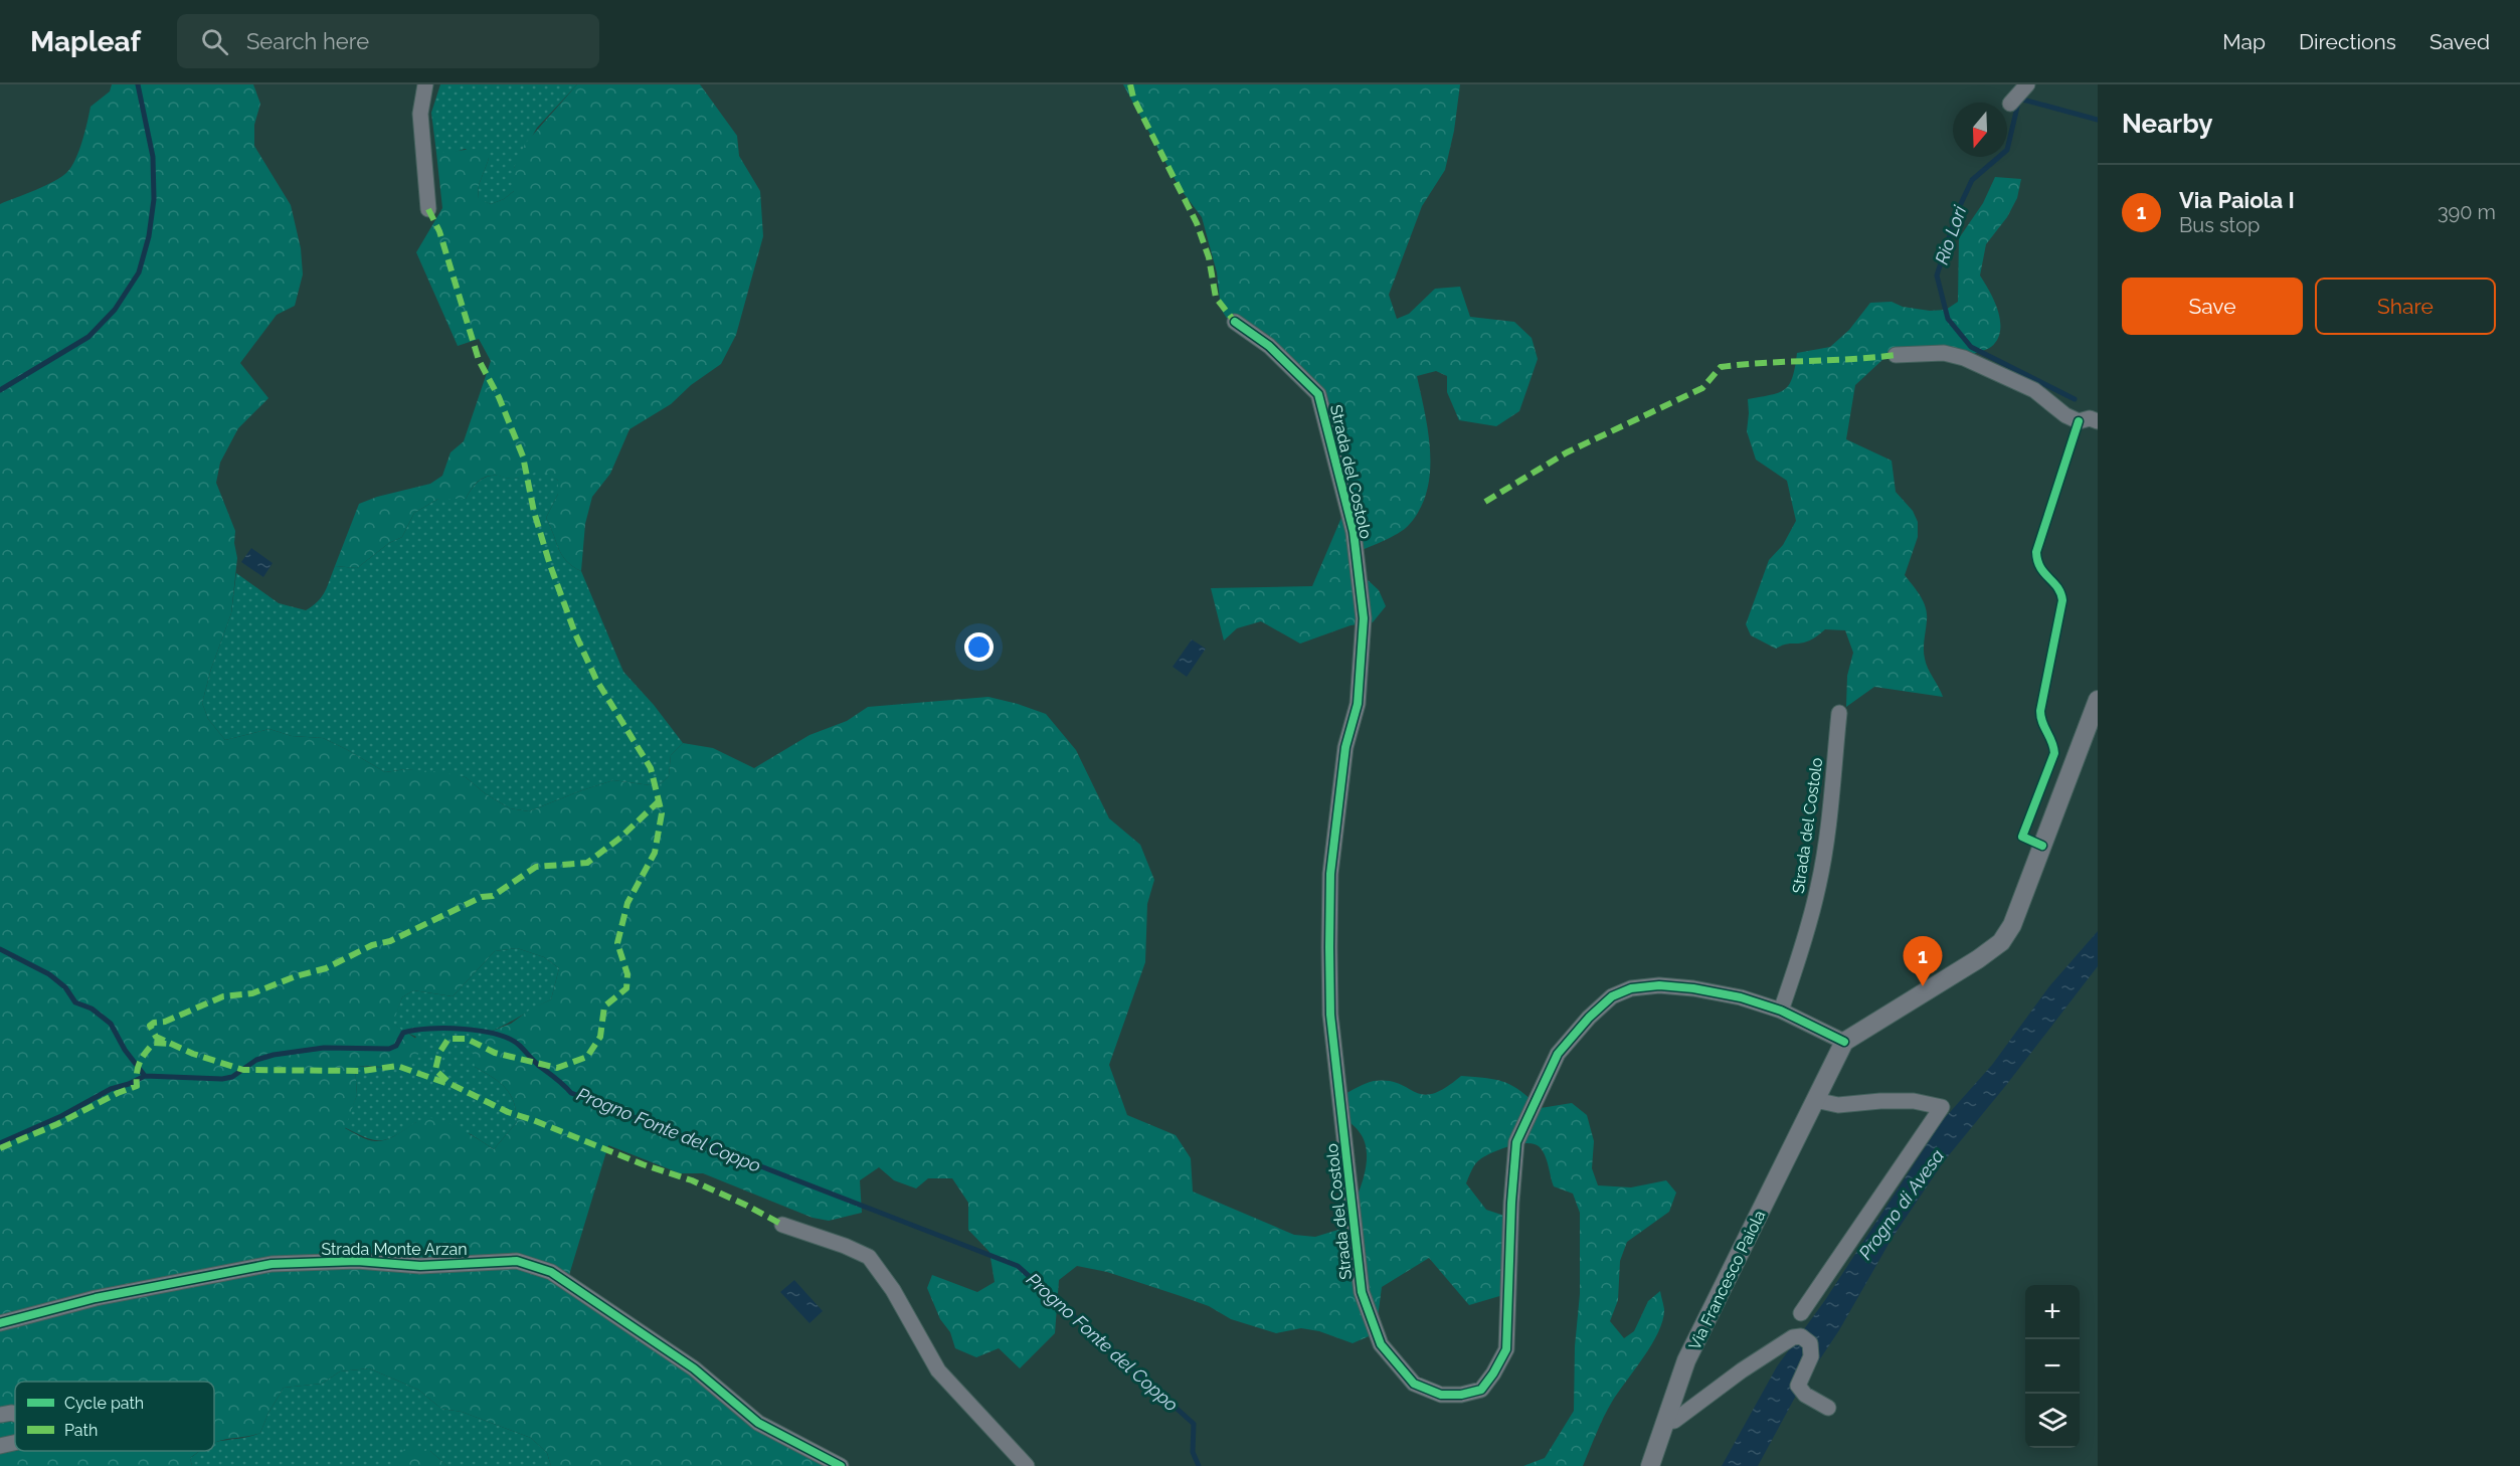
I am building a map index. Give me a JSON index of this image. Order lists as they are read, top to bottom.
{
  "streets": {
    "street": ["Strada del Costolo", "Strada Monte Arzan", "Via Francesco Paiola"]
  },
  "crossings": [
    ["Strada del Costolo", "Via Francesco Paiola"]
  ],
  "water": ["Rio Lori", "Progno Fonte del Coppo", "Progno di Avesa"],
  "legend": ["Cycle path", "Path"],
  "north": "bottom",
  "page": {
    "header": "Mapleaf",
    "search": "Search here",
    "nav": ["Map", "Directions", "Saved"],
    "heading": "Nearby",
    "list": [
      {
        "mark": "1",
        "name": "Via Paiola I",
        "note": "Bus stop",
        "value": "390 m"
      }
    ],
    "buttons": ["Save", "Share"],
    "pins": "1",
    "map_buttons": ["+", "−"]
  }
}
